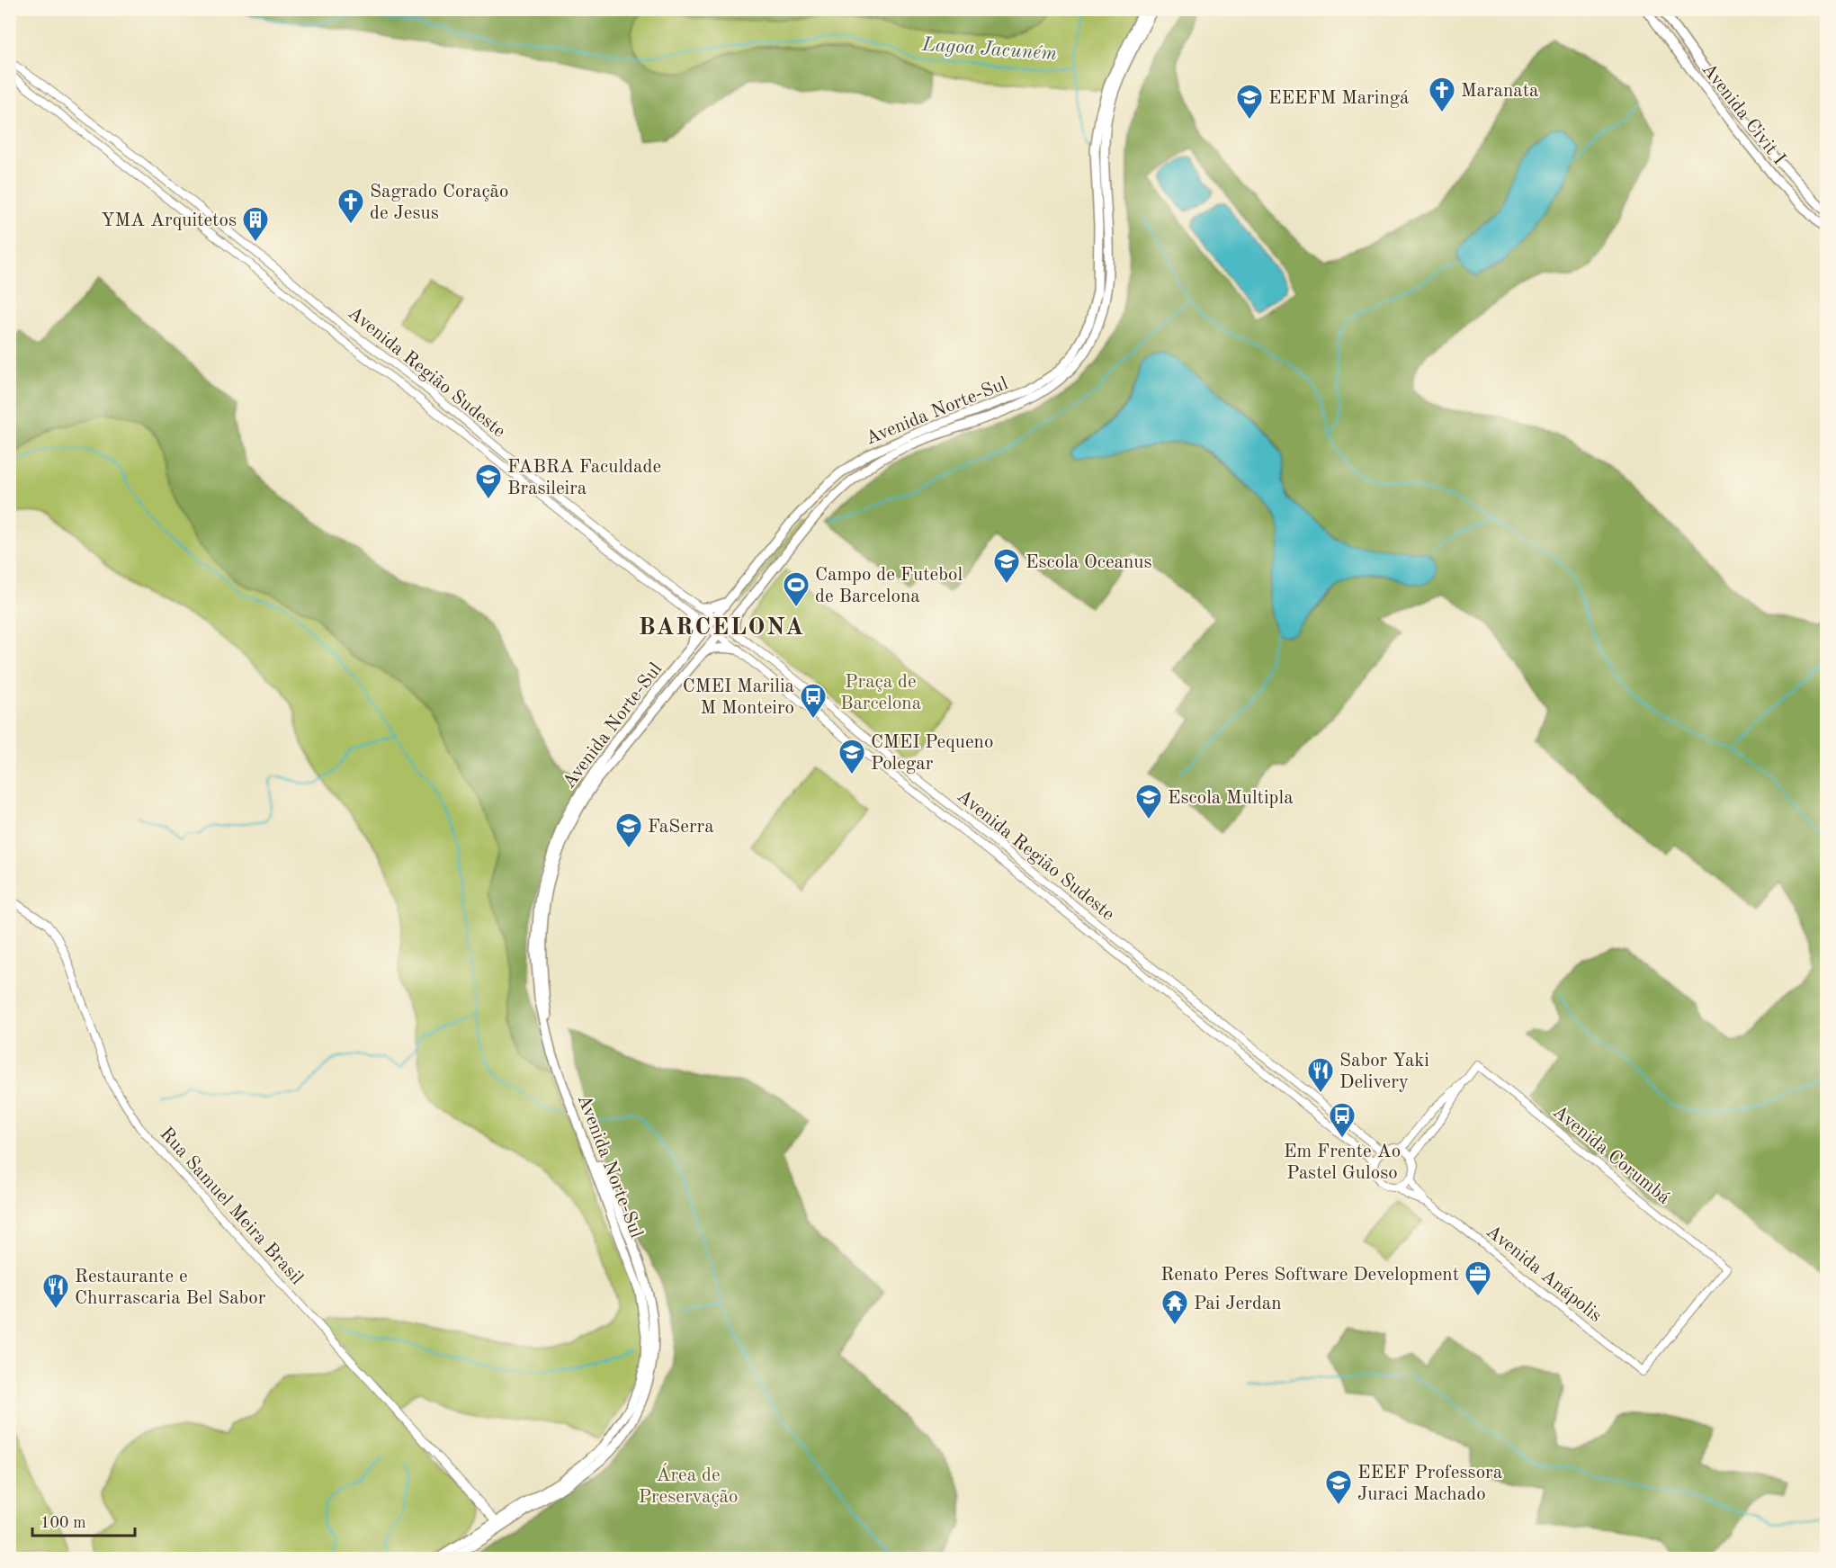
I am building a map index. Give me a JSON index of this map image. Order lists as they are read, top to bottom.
{
  "streets": {
    "main road": ["Avenida Civit I", "Avenida Norte-Sul"],
    "street": [
      "Avenida Região Sudeste",
      "Avenida Corumbá",
      "Rua Samuel Meira Brasil",
      "Avenida Anápolis"
    ]
  },
  "crossings": [
    ["Avenida Região Sudeste", "Avenida Norte-Sul"],
    ["Avenida Região Sudeste", "Avenida Anápolis"],
    ["Avenida Norte-Sul", "Rua Samuel Meira Brasil"],
    ["Avenida Corumbá", "Avenida Anápolis"]
  ],
  "districts": ["BARCELONA"],
  "water": ["Lagoa Jacuném"],
  "parks": ["Praça de Barcelona", "Área de Preservação"],
  "places": {
    "church": ["Maranata", "Sagrado Coração de Jesus"],
    "school or university": [
      "EEEFM Maringá",
      "FABRA Faculdade Brasileira",
      "Escola Oceanus",
      "CMEI Pequeno Polegar",
      "Escola Multipla",
      "FaSerra",
      "EEEF Professora Juraci Machado"
    ],
    "building": ["YMA Arquitetos"],
    "sports": ["Campo de Futebol de Barcelona"],
    "bus stop": ["CMEI Marilia M Monteiro", "Em Frente Ao Pastel Guloso"],
    "restaurant": ["Sabor Yaki Delivery", "Restaurante e Churrascaria Bel Sabor"],
    "office": ["Renato Peres Software Development"],
    "temple": ["Pai Jerdan"]
  },
  "scale_bar": "100 m"
}
